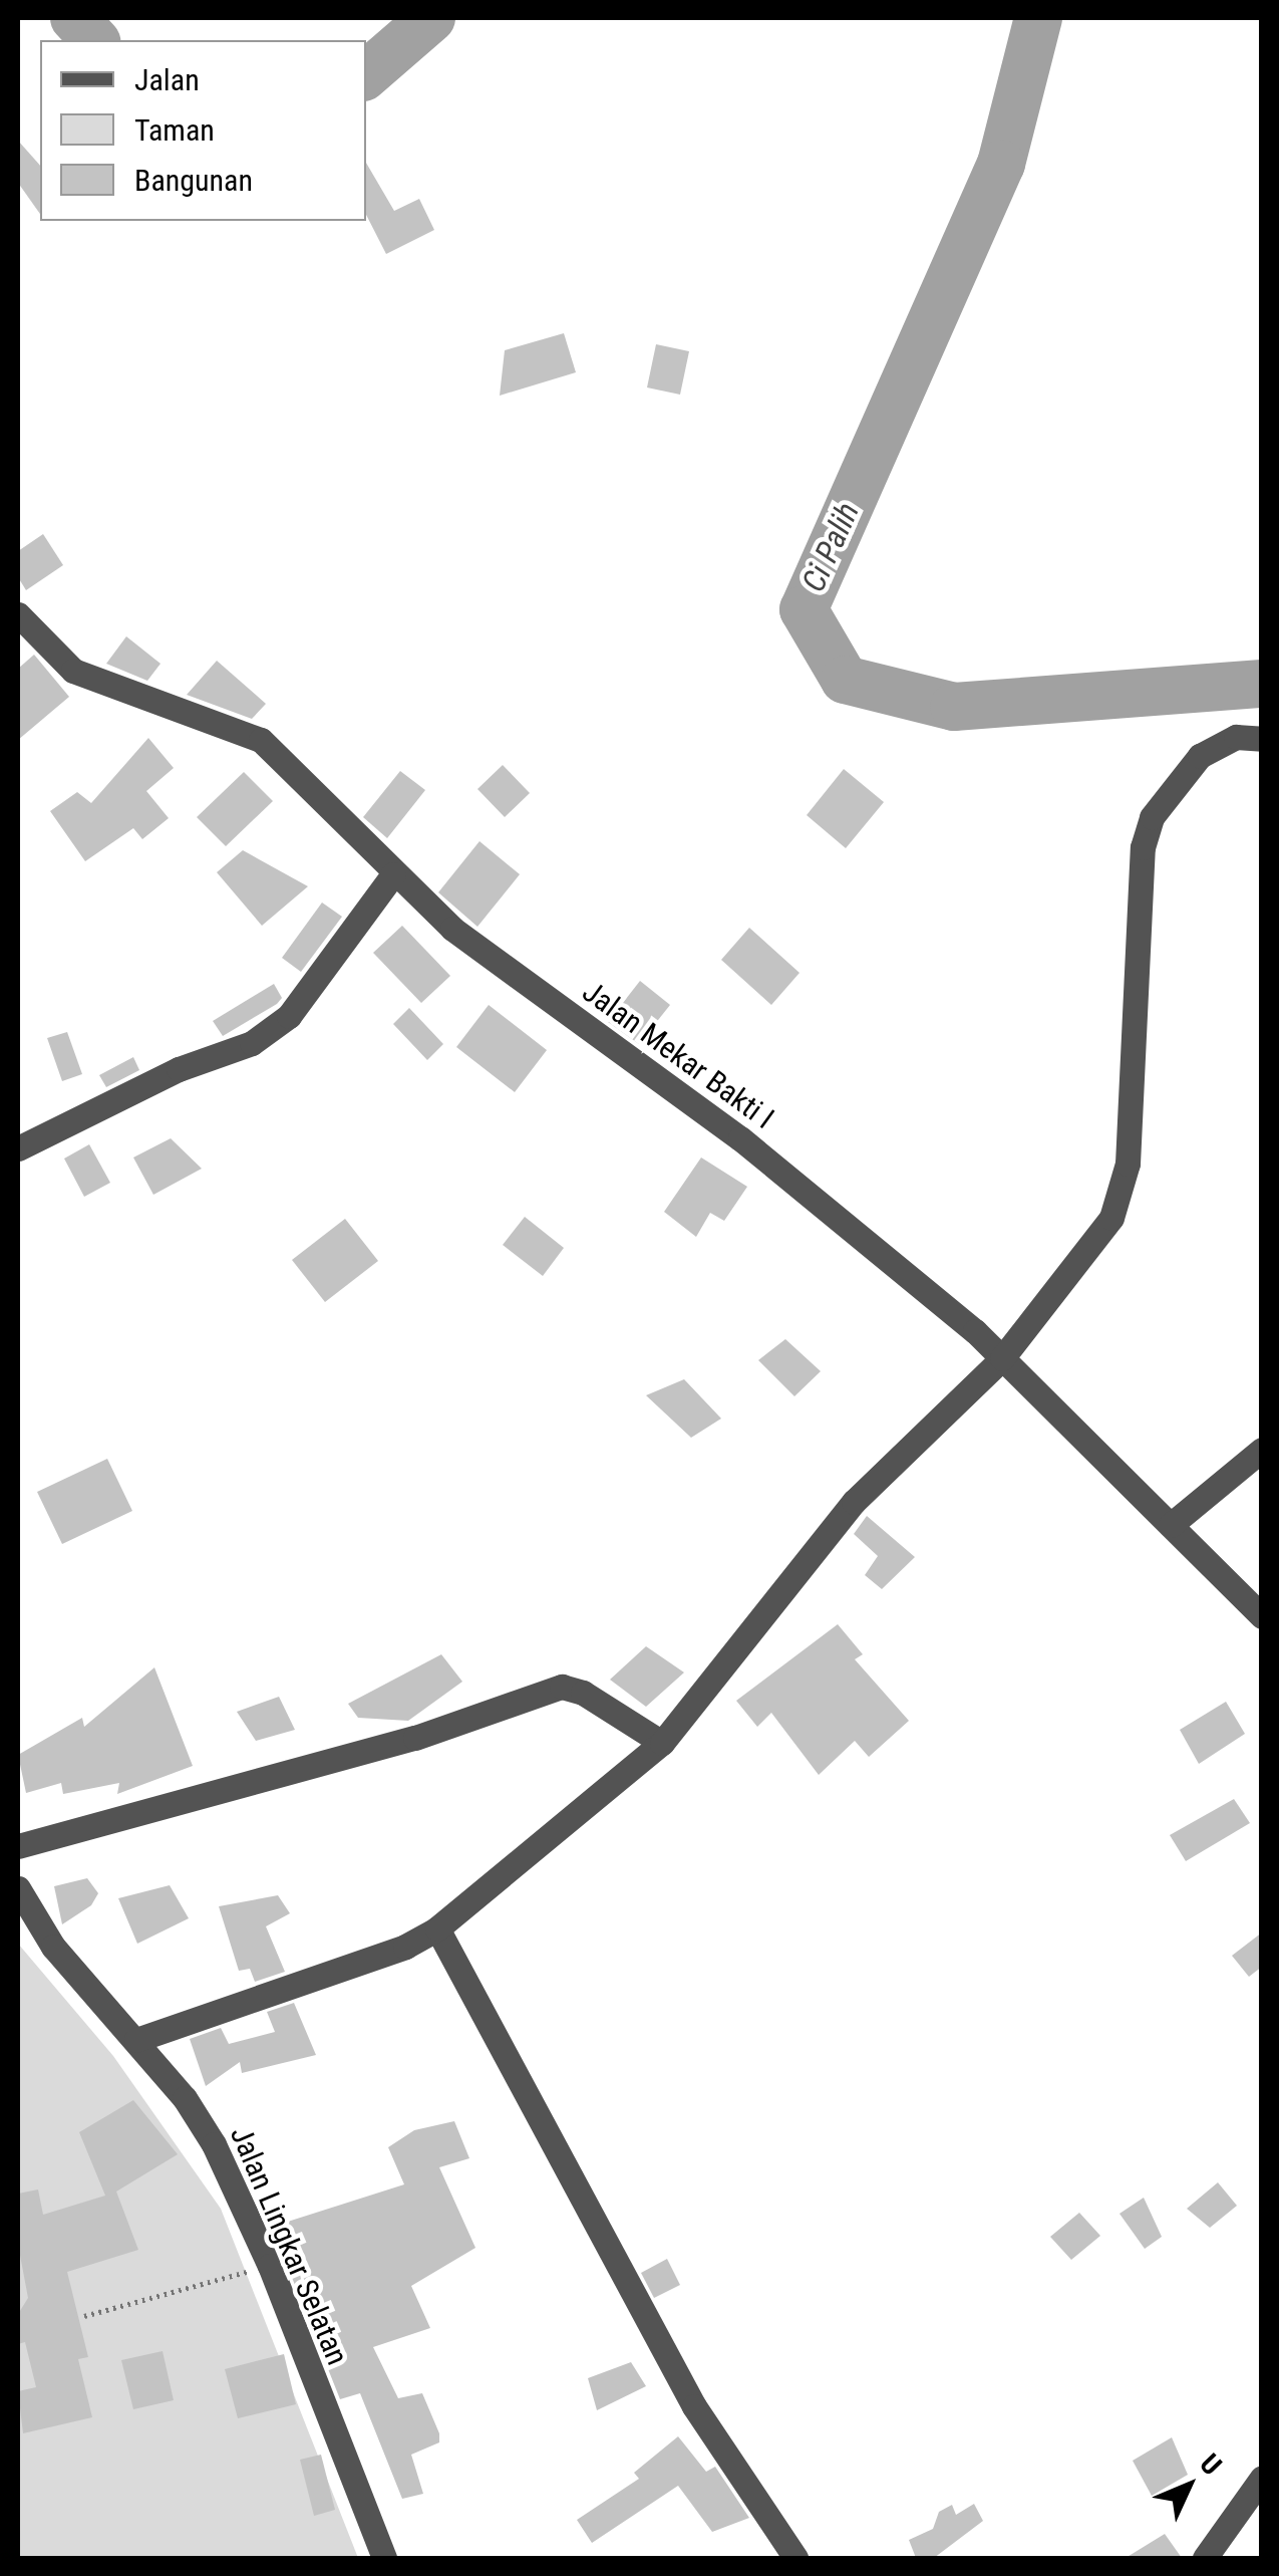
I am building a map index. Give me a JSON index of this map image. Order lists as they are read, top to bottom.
{
  "streets": {
    "street": ["Jalan Mekar Bakti I", "Jalan Lingkar Selatan"]
  },
  "water": ["Ci Palih"],
  "legend": ["Jalan", "Taman", "Bangunan"],
  "north": "top right"
}
